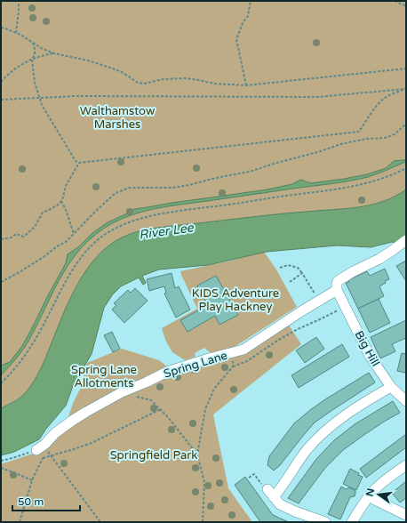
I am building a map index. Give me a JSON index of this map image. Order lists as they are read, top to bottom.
{
  "streets": {
    "street": ["Big Hill", "Spring Lane"]
  },
  "crossings": [
    ["Big Hill", "Spring Lane"]
  ],
  "water": ["River Lee"],
  "parks": [
    "Walthamstow Marshes",
    "KIDS Adventure Play Hackney",
    "Spring Lane Allotments",
    "Springfield Park"
  ],
  "scale_bar": "50 m",
  "north": "left"
}
